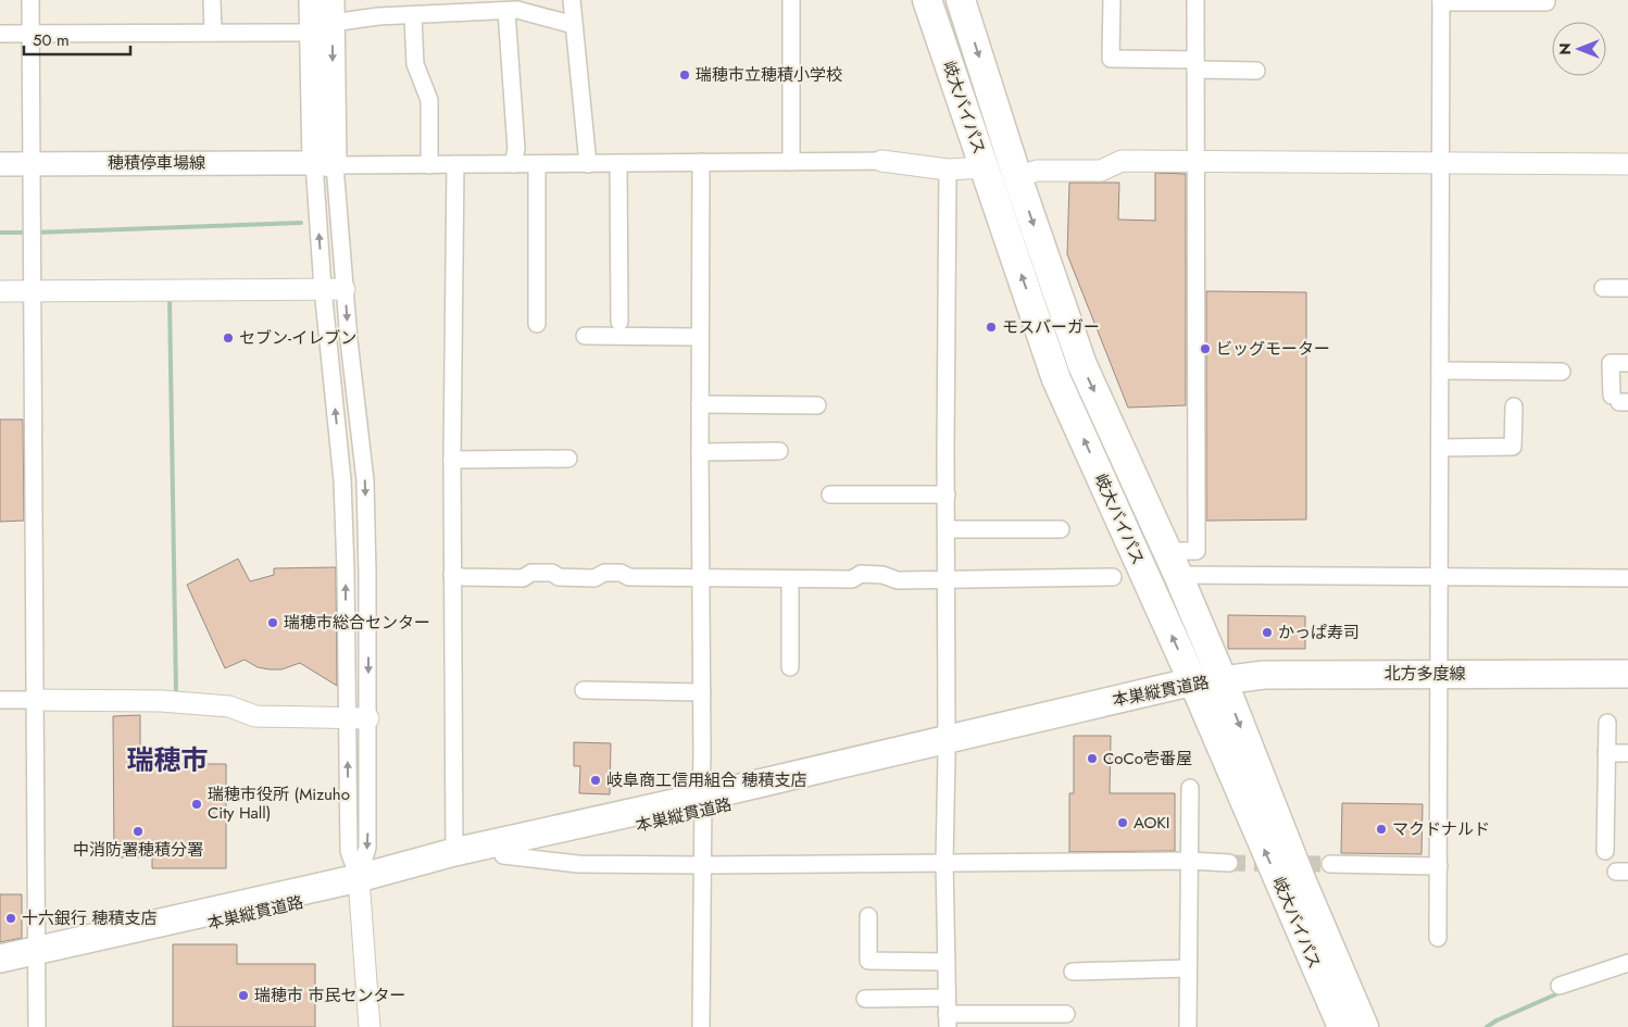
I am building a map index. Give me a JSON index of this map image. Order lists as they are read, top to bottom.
{
  "streets": {
    "highway": ["岐大バイパス"],
    "main road": ["穂積停車場線", "北方多度線", "本巣縦貫道路"]
  },
  "crossings": [
    ["岐大バイパス", "北方多度線"],
    ["岐大バイパス", "本巣縦貫道路"],
    ["北方多度線", "本巣縦貫道路"]
  ],
  "districts": ["瑞穂市"],
  "places": [
    "瑞穂市立穂積小学校",
    "モスバーガー",
    "セブン-イレブン",
    "ビッグモーター",
    "瑞穂市総合センター",
    "かっぱ寿司",
    "CoCo壱番屋",
    "岐阜商工信用組合 穂積支店",
    "瑞穂市役所 (Mizuho City Hall)",
    "AOKI",
    "マクドナルド",
    "中消防署穂積分署",
    "十六銀行 穂積支店",
    "瑞穂市 市民センター"
  ],
  "scale_bar": "50 m",
  "north": "left"
}
